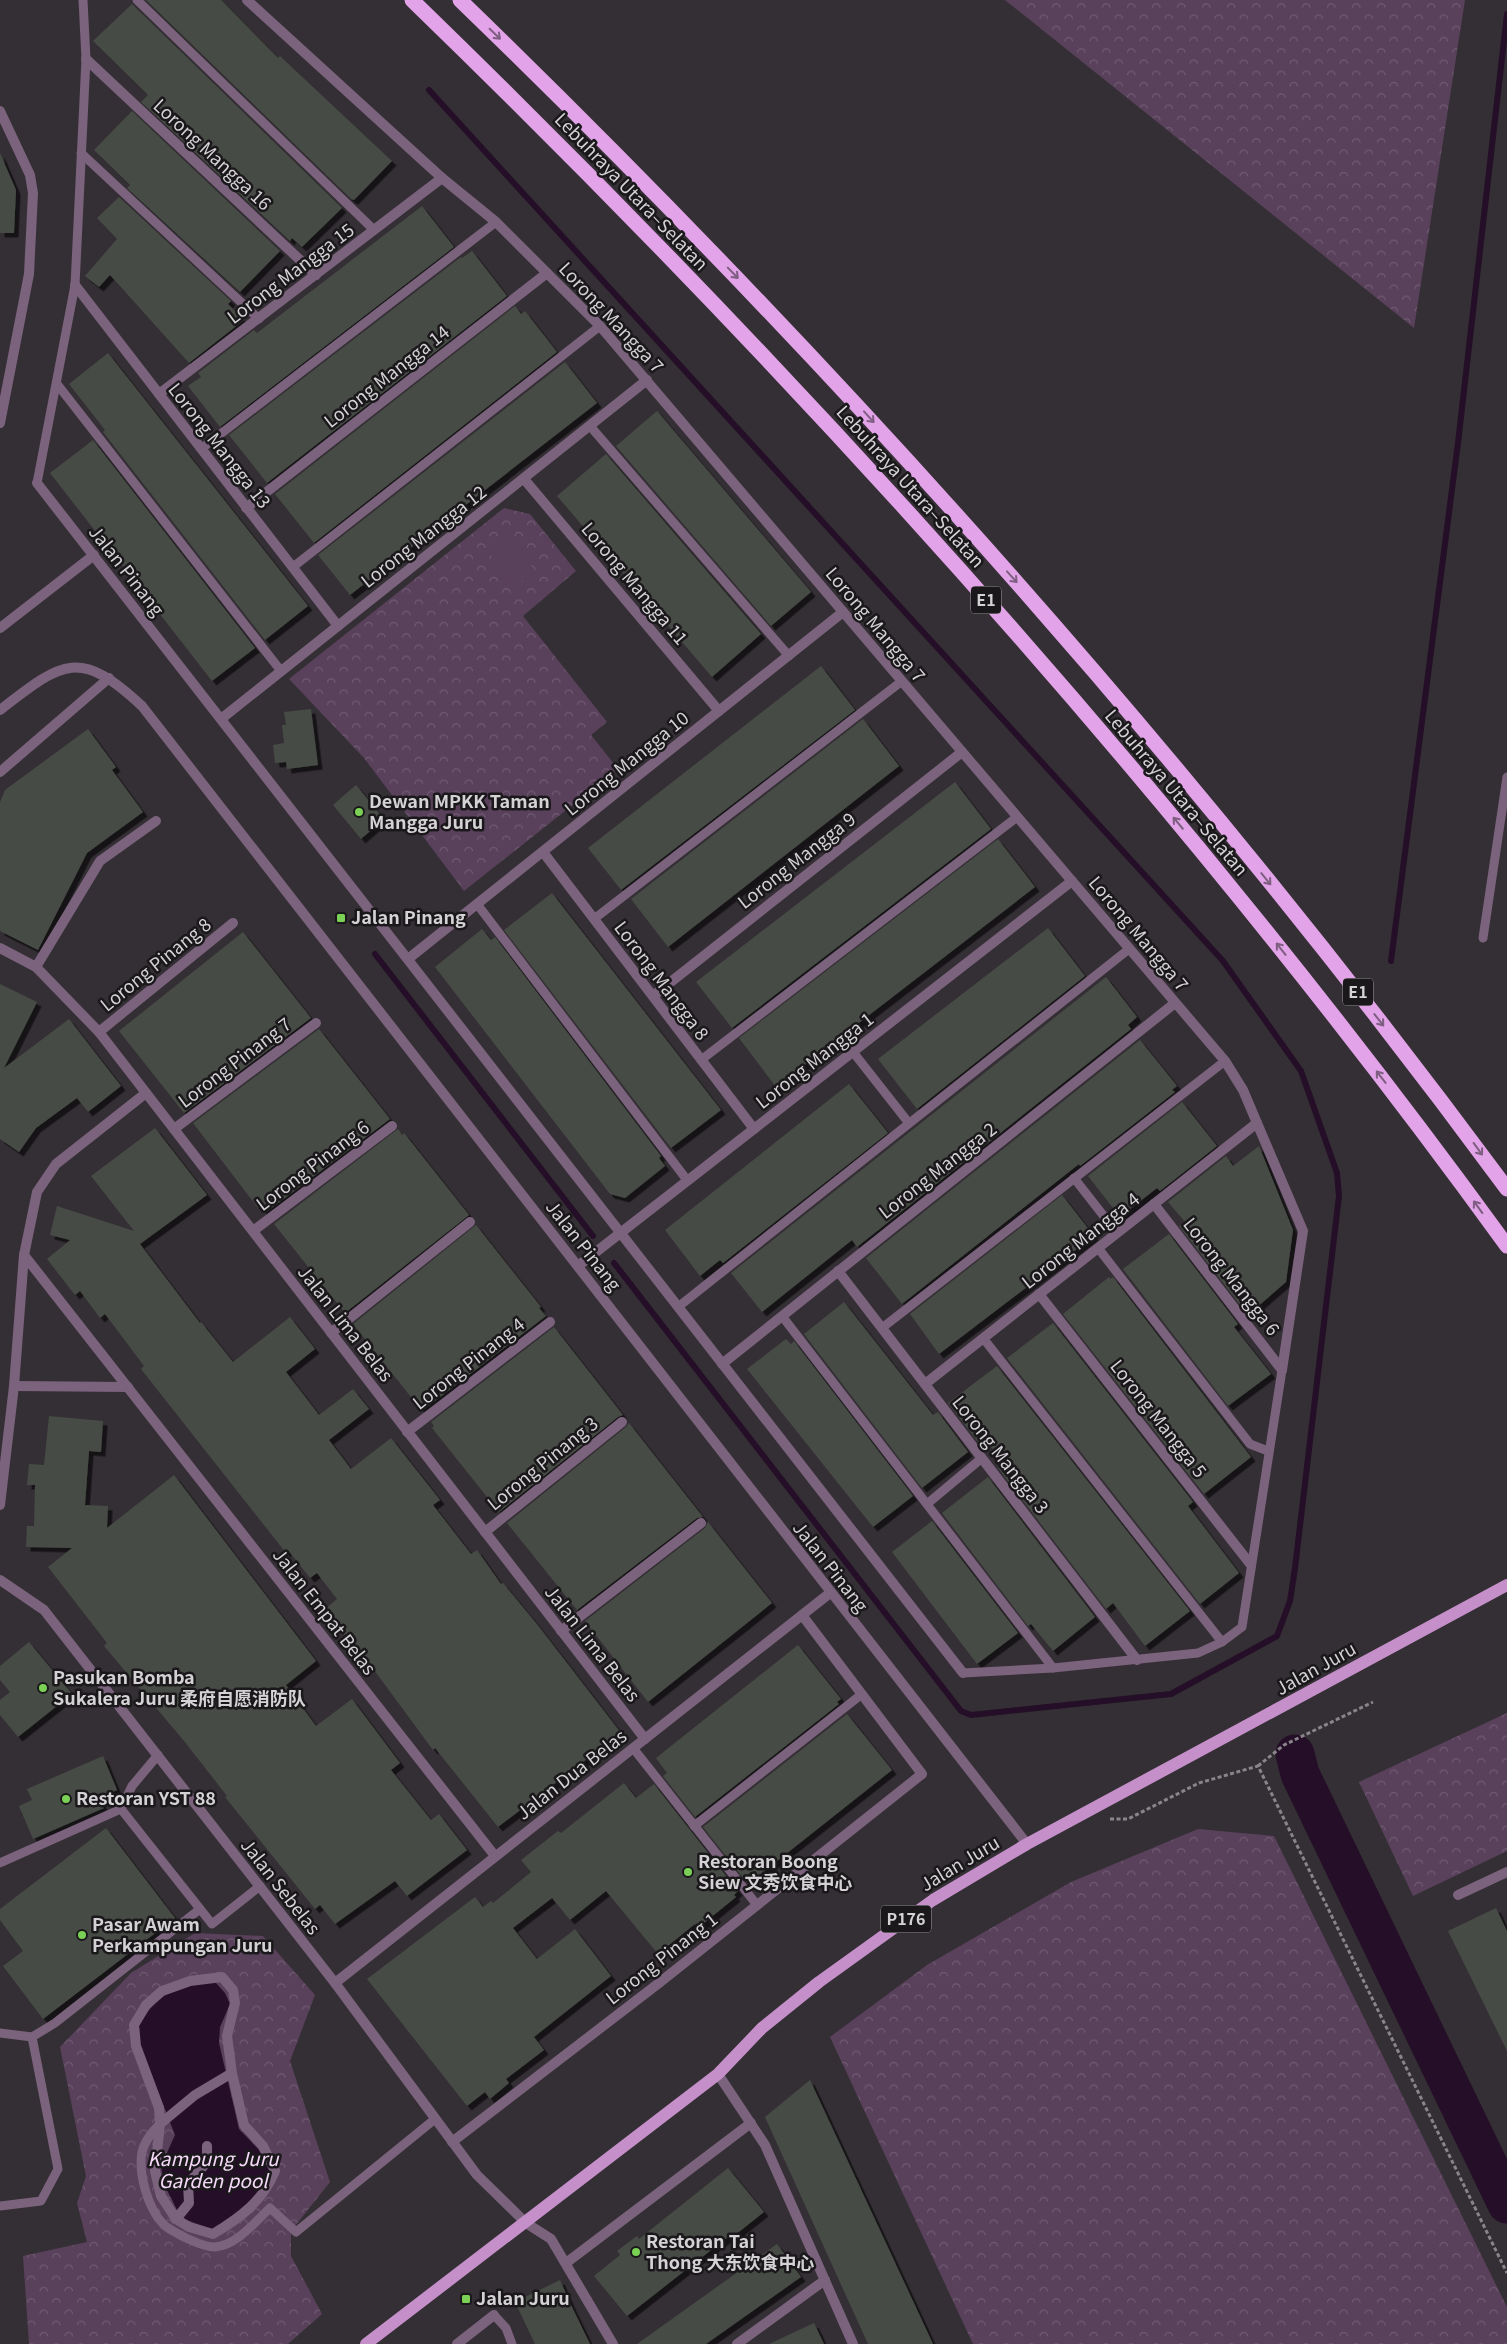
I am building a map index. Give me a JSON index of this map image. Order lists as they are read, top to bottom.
{
  "streets": {
    "highway": ["Lebuhraya Utara–Selatan", "E1"],
    "main road": ["Jalan Juru", "P176"],
    "street": [
      "Lorong Mangga 16",
      "Lorong Mangga 15",
      "Lorong Mangga 7",
      "Lorong Mangga 14",
      "Lorong Mangga 13",
      "Lorong Mangga 12",
      "Jalan Pinang",
      "Lorong Mangga 11",
      "Lorong Mangga 10",
      "Lorong Mangga 9",
      "Lorong Pinang 8",
      "Lorong Mangga 8",
      "Lorong Mangga 1",
      "Lorong Pinang 7",
      "Lorong Pinang 6",
      "Lorong Mangga 2",
      "Lorong Mangga 4",
      "Lorong Mangga 6",
      "Jalan Lima Belas",
      "Lorong Pinang 4",
      "Lorong Mangga 5",
      "Lorong Mangga 3",
      "Lorong Pinang 3",
      "Jalan Empat Belas",
      "Jalan Dua Belas",
      "Jalan Sebelas",
      "Lorong Pinang 1"
    ]
  },
  "crossings": [
    ["Lorong Mangga 16", "Lorong Mangga 15"],
    ["Lorong Mangga 15", "Lorong Mangga 7"],
    ["Lorong Mangga 15", "Lorong Mangga 13"],
    ["Lorong Mangga 7", "Lorong Mangga 14"],
    ["Lorong Mangga 7", "Lorong Mangga 12"],
    ["Lorong Mangga 7", "Lorong Mangga 10"],
    ["Lorong Mangga 7", "Lorong Mangga 9"],
    ["Lorong Mangga 7", "Lorong Mangga 1"],
    ["Lorong Mangga 7", "Lorong Mangga 2"],
    ["Lorong Mangga 7", "Lorong Mangga 4"],
    ["Lorong Mangga 7", "Lorong Mangga 6"],
    ["Lorong Mangga 14", "Lorong Mangga 13"],
    ["Lorong Mangga 13", "Lorong Mangga 12"],
    ["Lorong Mangga 12", "Jalan Pinang"],
    ["Lorong Mangga 12", "Lorong Mangga 11"],
    ["Jalan Pinang", "Lorong Mangga 10"],
    ["Jalan Pinang", "Lorong Mangga 1"],
    ["Jalan Pinang", "Lorong Mangga 2"],
    ["Jalan Pinang", "Jalan Juru"],
    ["Jalan Pinang", "Jalan Dua Belas"],
    ["Lorong Mangga 11", "Lorong Mangga 10"],
    ["Lorong Mangga 10", "Lorong Mangga 8"],
    ["Lorong Mangga 9", "Lorong Mangga 8"],
    ["Lorong Pinang 8", "Jalan Lima Belas"],
    ["Lorong Mangga 8", "Lorong Mangga 1"],
    ["Lorong Pinang 7", "Jalan Lima Belas"],
    ["Lorong Pinang 6", "Jalan Lima Belas"],
    ["Lorong Mangga 2", "Lorong Mangga 3"],
    ["Lorong Mangga 4", "Lorong Mangga 6"],
    ["Lorong Mangga 4", "Lorong Mangga 5"],
    ["Lorong Mangga 4", "Lorong Mangga 3"],
    ["Jalan Lima Belas", "Lorong Pinang 4"],
    ["Jalan Lima Belas", "Lorong Pinang 3"],
    ["Jalan Lima Belas", "Jalan Dua Belas"],
    ["Jalan Empat Belas", "Jalan Dua Belas"],
    ["Jalan Juru", "Jalan Sebelas"],
    ["Jalan Dua Belas", "Jalan Sebelas"],
    ["Jalan Dua Belas", "Lorong Pinang 1"],
    ["Jalan Sebelas", "Lorong Pinang 1"]
  ],
  "water": ["Kampung Juru Garden pool"],
  "places": {
    "other": [
      "Dewan MPKK Taman Mangga Juru",
      "Pasukan Bomba Sukalera Juru 柔府自愿消防队",
      "Restoran YST 88",
      "Restoran Boong Siew 文秀饮食中心",
      "Pasar Awam Perkampungan Juru",
      "Restoran Tai Thong 大东饮食中心"
    ],
    "transit": ["Jalan Pinang", "Jalan Juru"]
  }
}
